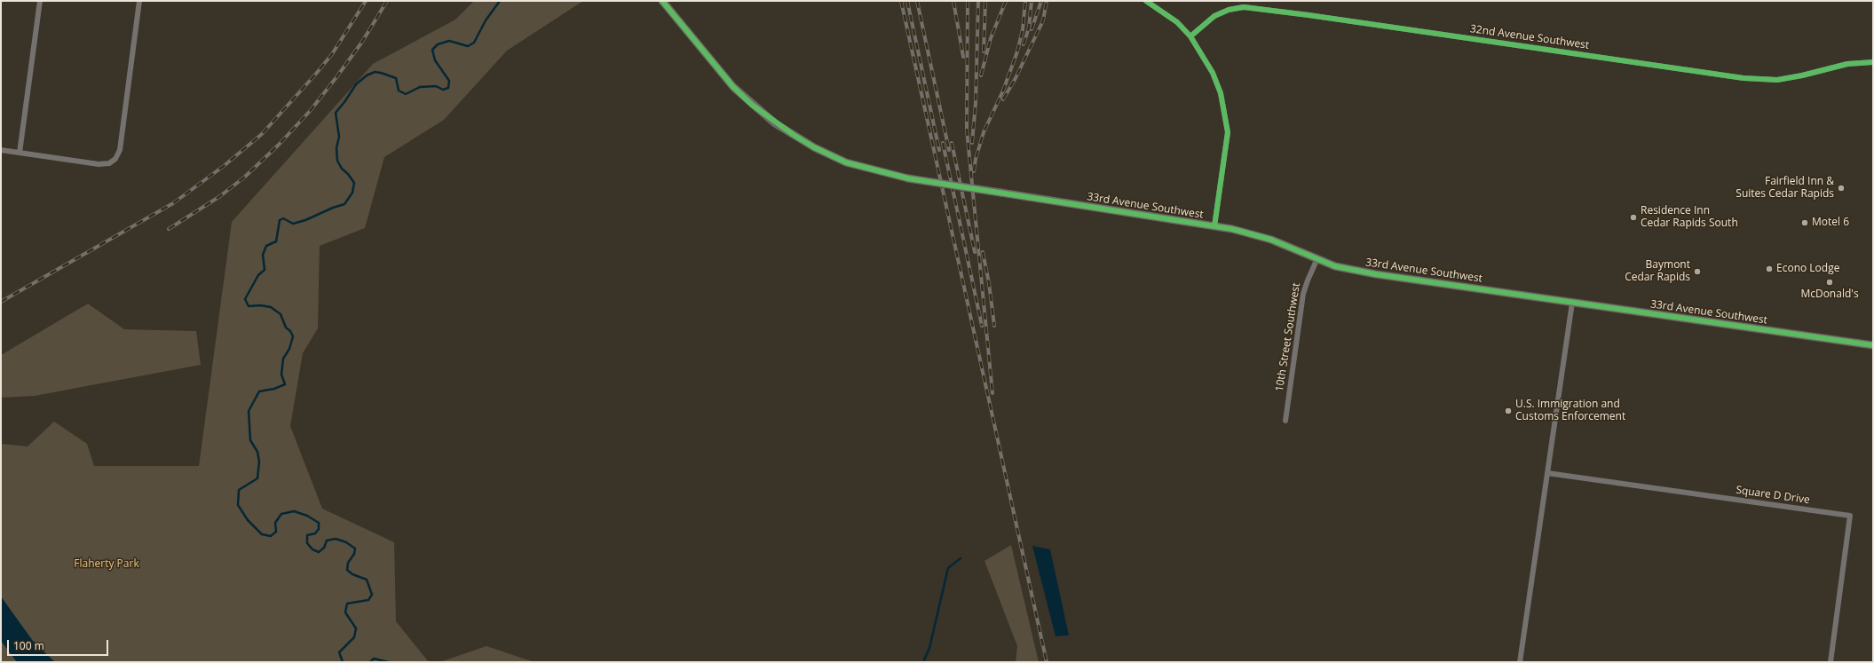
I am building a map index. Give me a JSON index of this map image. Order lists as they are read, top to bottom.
{
  "streets": {
    "street": [
      "32nd Avenue Southwest",
      "33rd Avenue Southwest",
      "10th Street Southwest",
      "Square D Drive"
    ]
  },
  "crossings": [
    ["33rd Avenue Southwest", "10th Street Southwest"]
  ],
  "parks": ["Flaherty Park"],
  "places": [
    "Fairfield Inn & Suites Cedar Rapids",
    "Residence Inn Cedar Rapids South",
    "Motel 6",
    "Econo Lodge",
    "Baymont Cedar Rapids",
    "McDonald's",
    "U.S. Immigration and Customs Enforcement"
  ],
  "scale_bar": "100 m"
}
